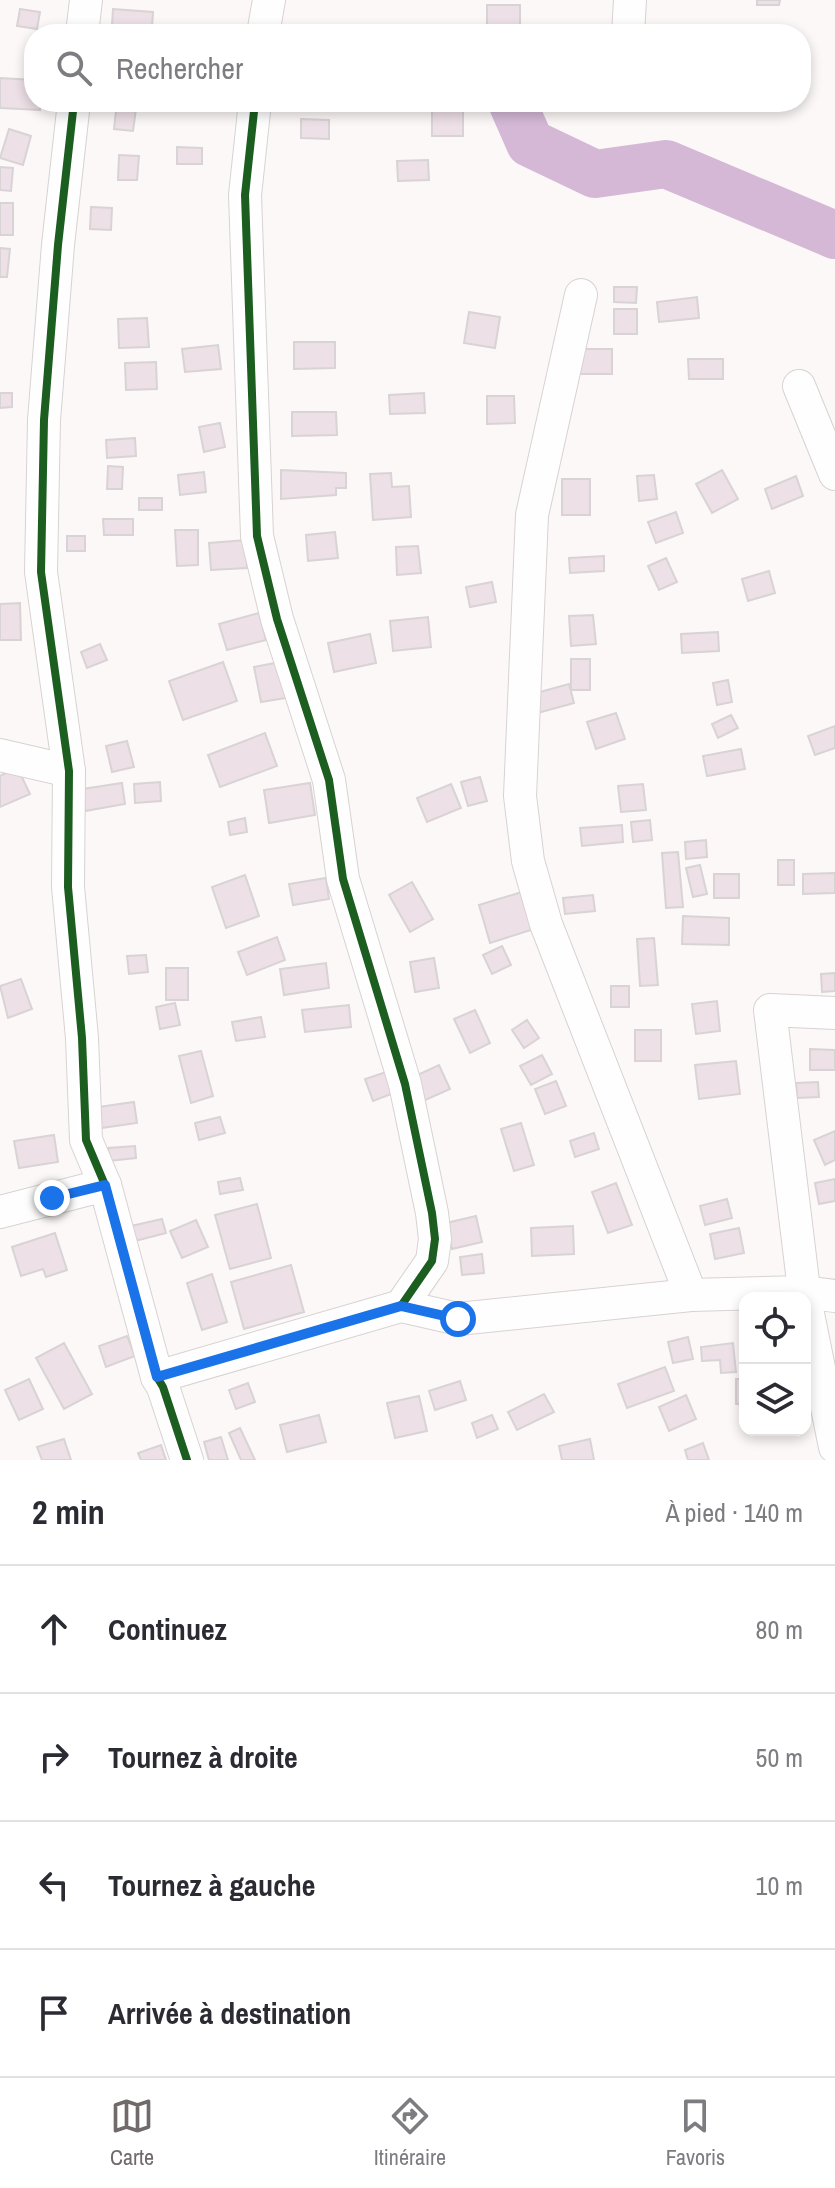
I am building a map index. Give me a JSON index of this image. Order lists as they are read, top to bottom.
{
  "page": {
    "search": "Rechercher",
    "heading": ["2 min", "À pied · 140 m"],
    "list": [
      ["Continuez", "80 m"],
      ["Tournez à droite", "50 m"],
      ["Tournez à gauche", "10 m"],
      "Arrivée à destination"
    ],
    "nav": ["Carte", "Itinéraire", "Favoris"]
  }
}
